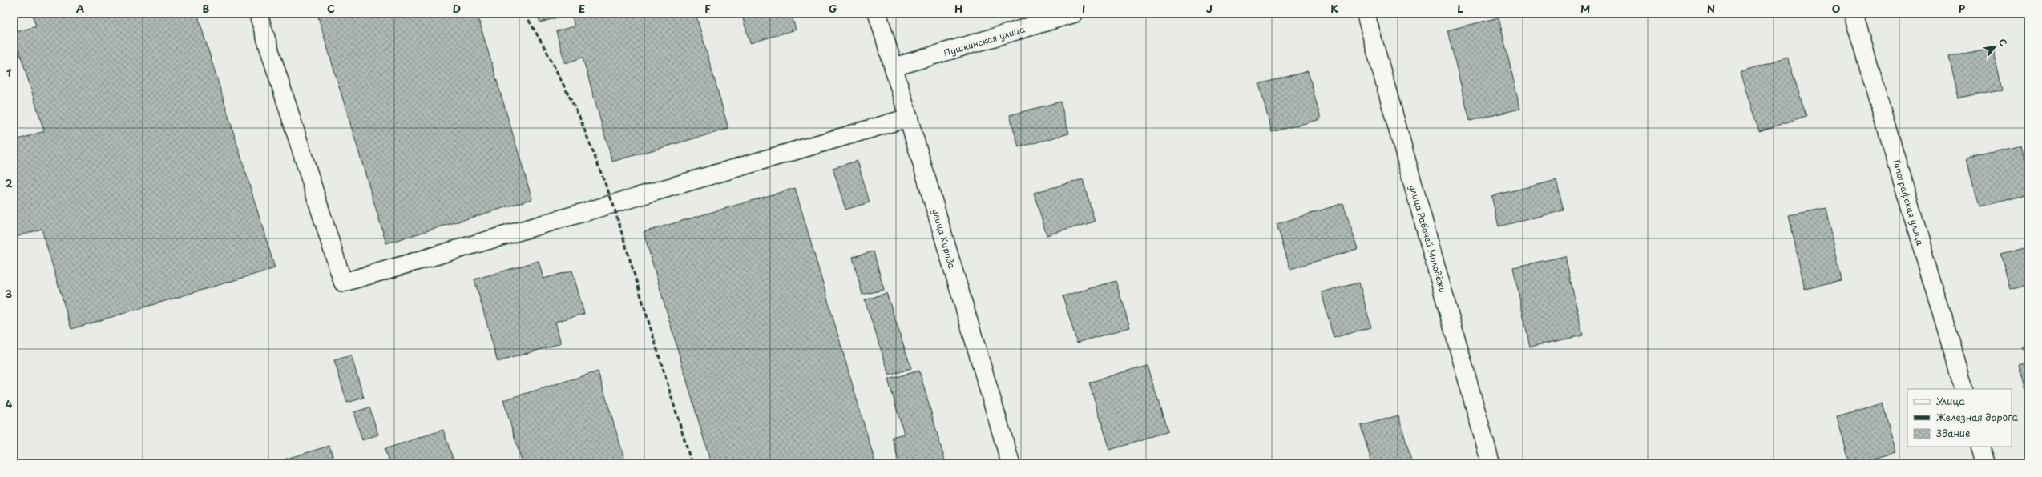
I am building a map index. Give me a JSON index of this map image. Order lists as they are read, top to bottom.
{
  "streets": {
    "street": [
      "Пушкинская улица",
      "Типографская улица",
      "улица Кирова",
      "улица Рабочей Молодёжи"
    ]
  },
  "crossings": [
    ["Пушкинская улица", "улица Кирова"]
  ],
  "legend": ["Улица", "Железная дорога", "Здание"],
  "north": "top right",
  "grid": {
    "columns": [
      "A",
      "B",
      "C",
      "D",
      "E",
      "F",
      "G",
      "H",
      "I",
      "J",
      "K",
      "L",
      "M",
      "N",
      "O",
      "P"
    ],
    "rows": [
      "1",
      "2",
      "3",
      "4"
    ]
  }
}
